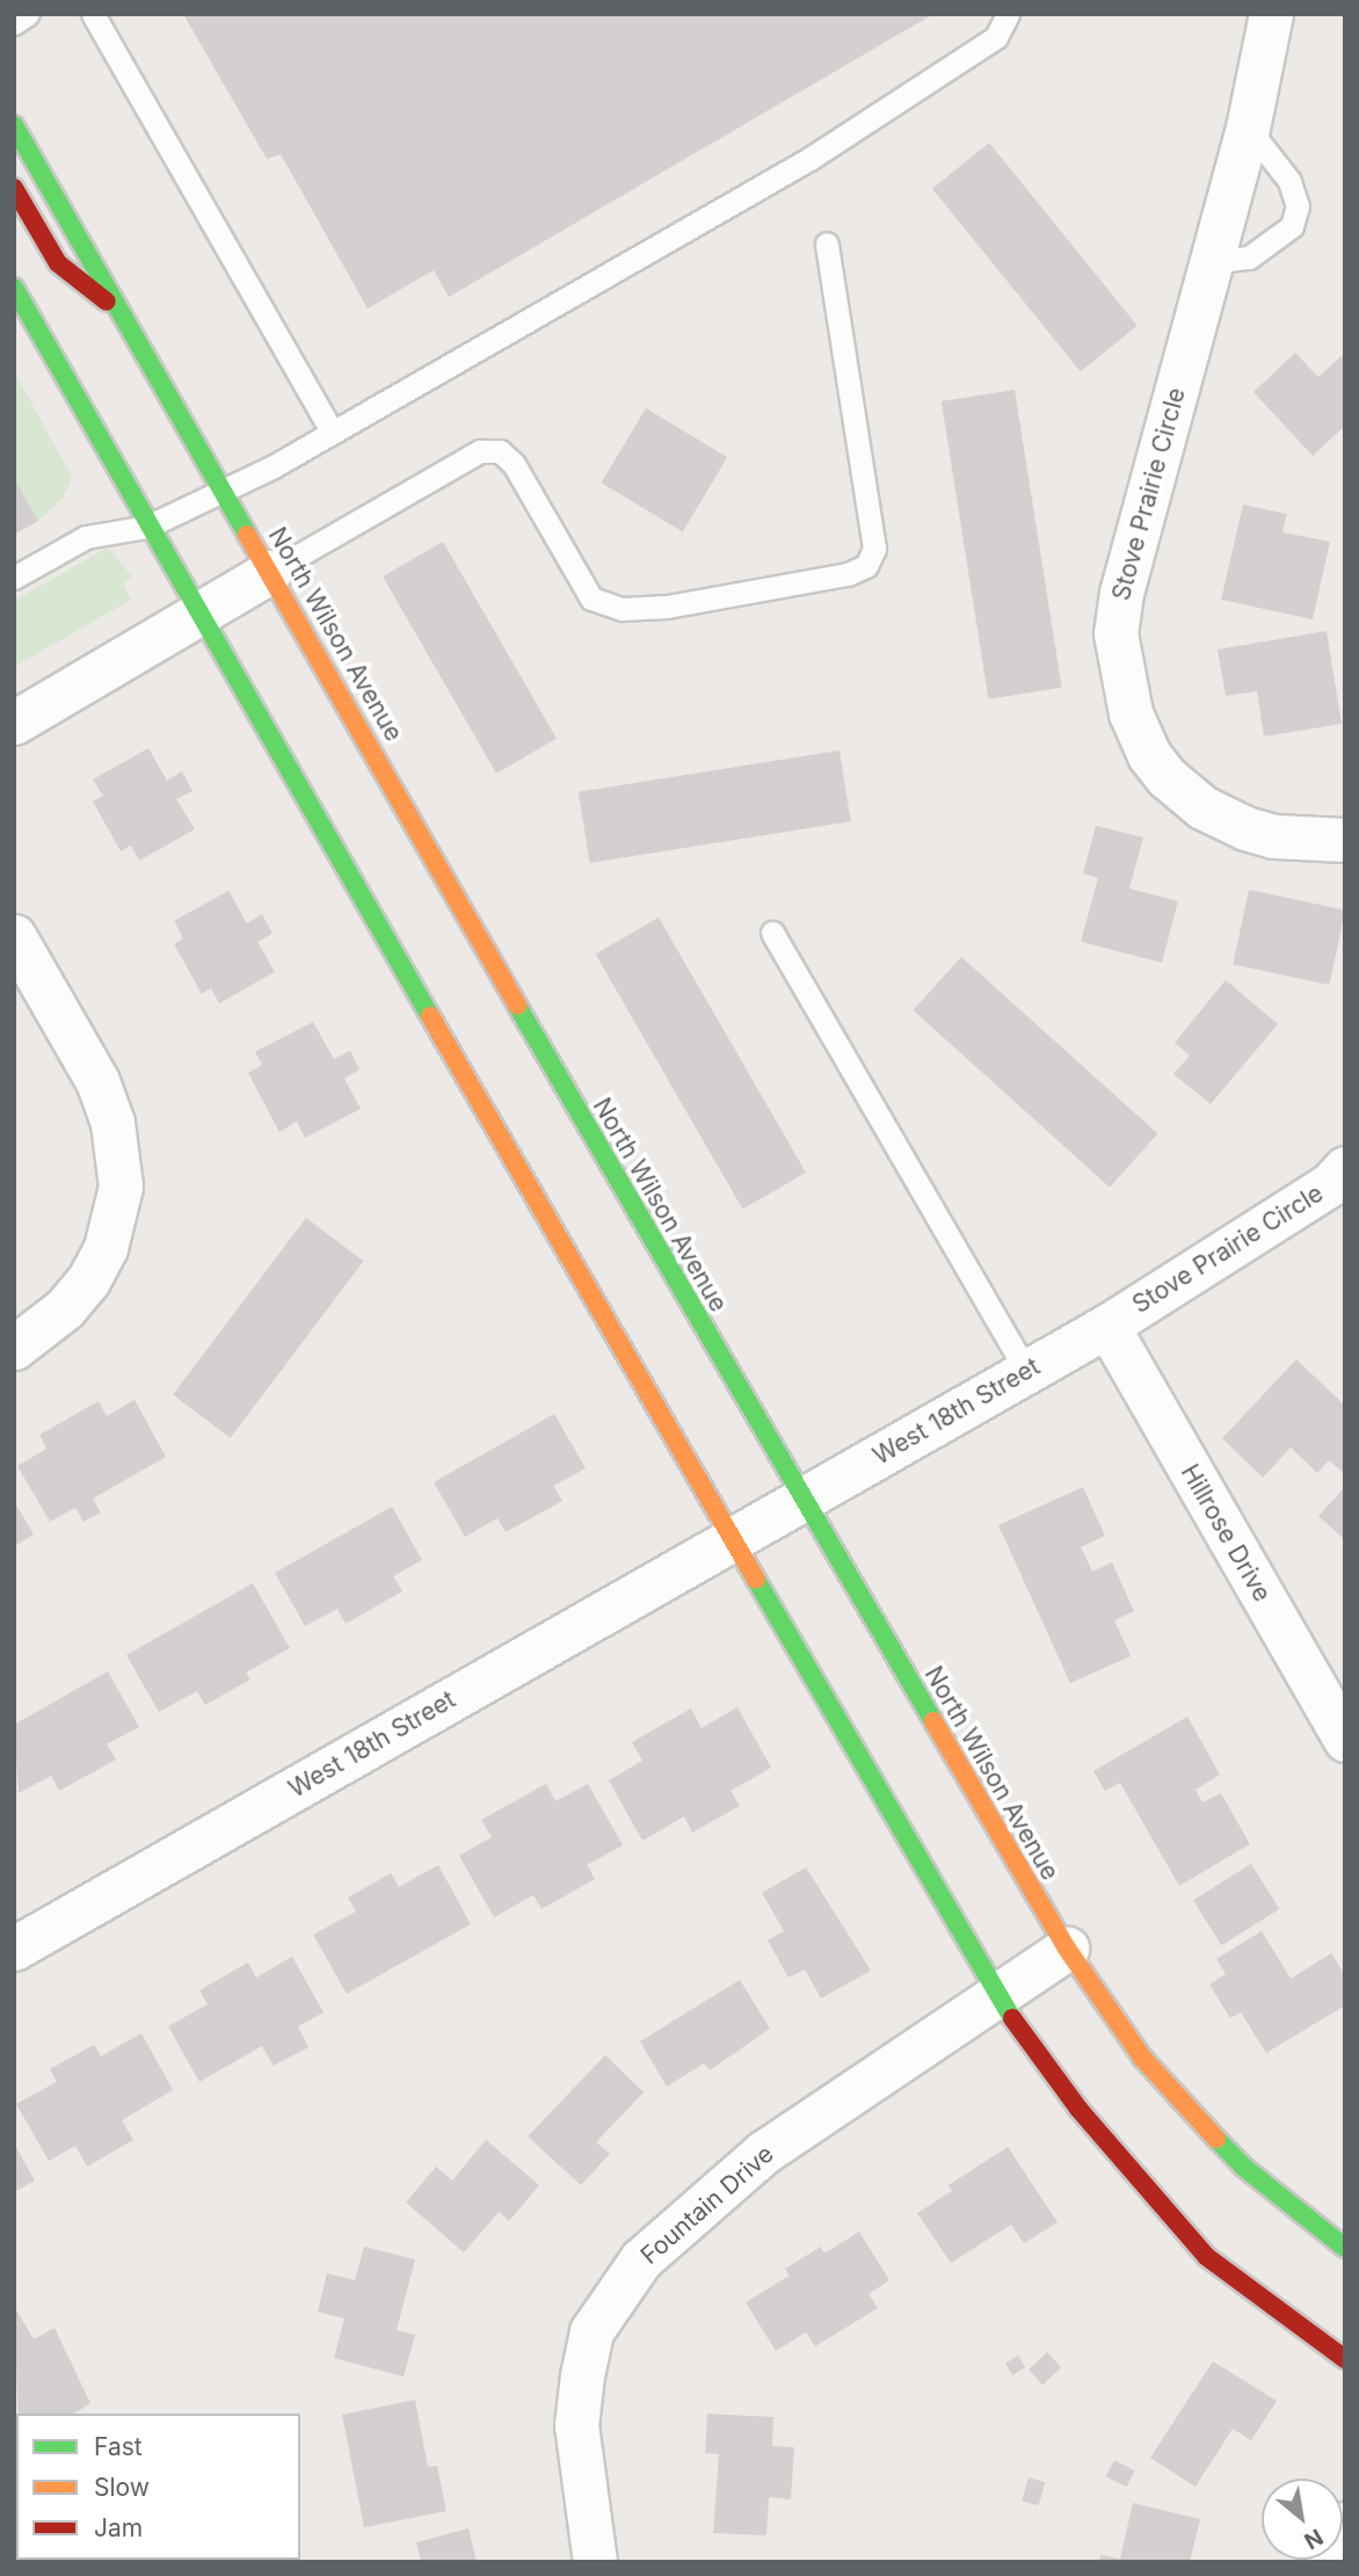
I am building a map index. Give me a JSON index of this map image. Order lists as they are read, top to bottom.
{
  "streets": {
    "main road": ["North Wilson Avenue"],
    "street": [
      "Stove Prairie Circle",
      "West 18th Street",
      "Hillrose Drive",
      "Fountain Drive"
    ]
  },
  "crossings": [
    ["Stove Prairie Circle", "West 18th Street"],
    ["Stove Prairie Circle", "Hillrose Drive"],
    ["North Wilson Avenue", "West 18th Street"],
    ["North Wilson Avenue", "Fountain Drive"],
    ["West 18th Street", "Hillrose Drive"]
  ],
  "legend": ["Fast", "Slow", "Jam"],
  "north": "bottom right"
}
